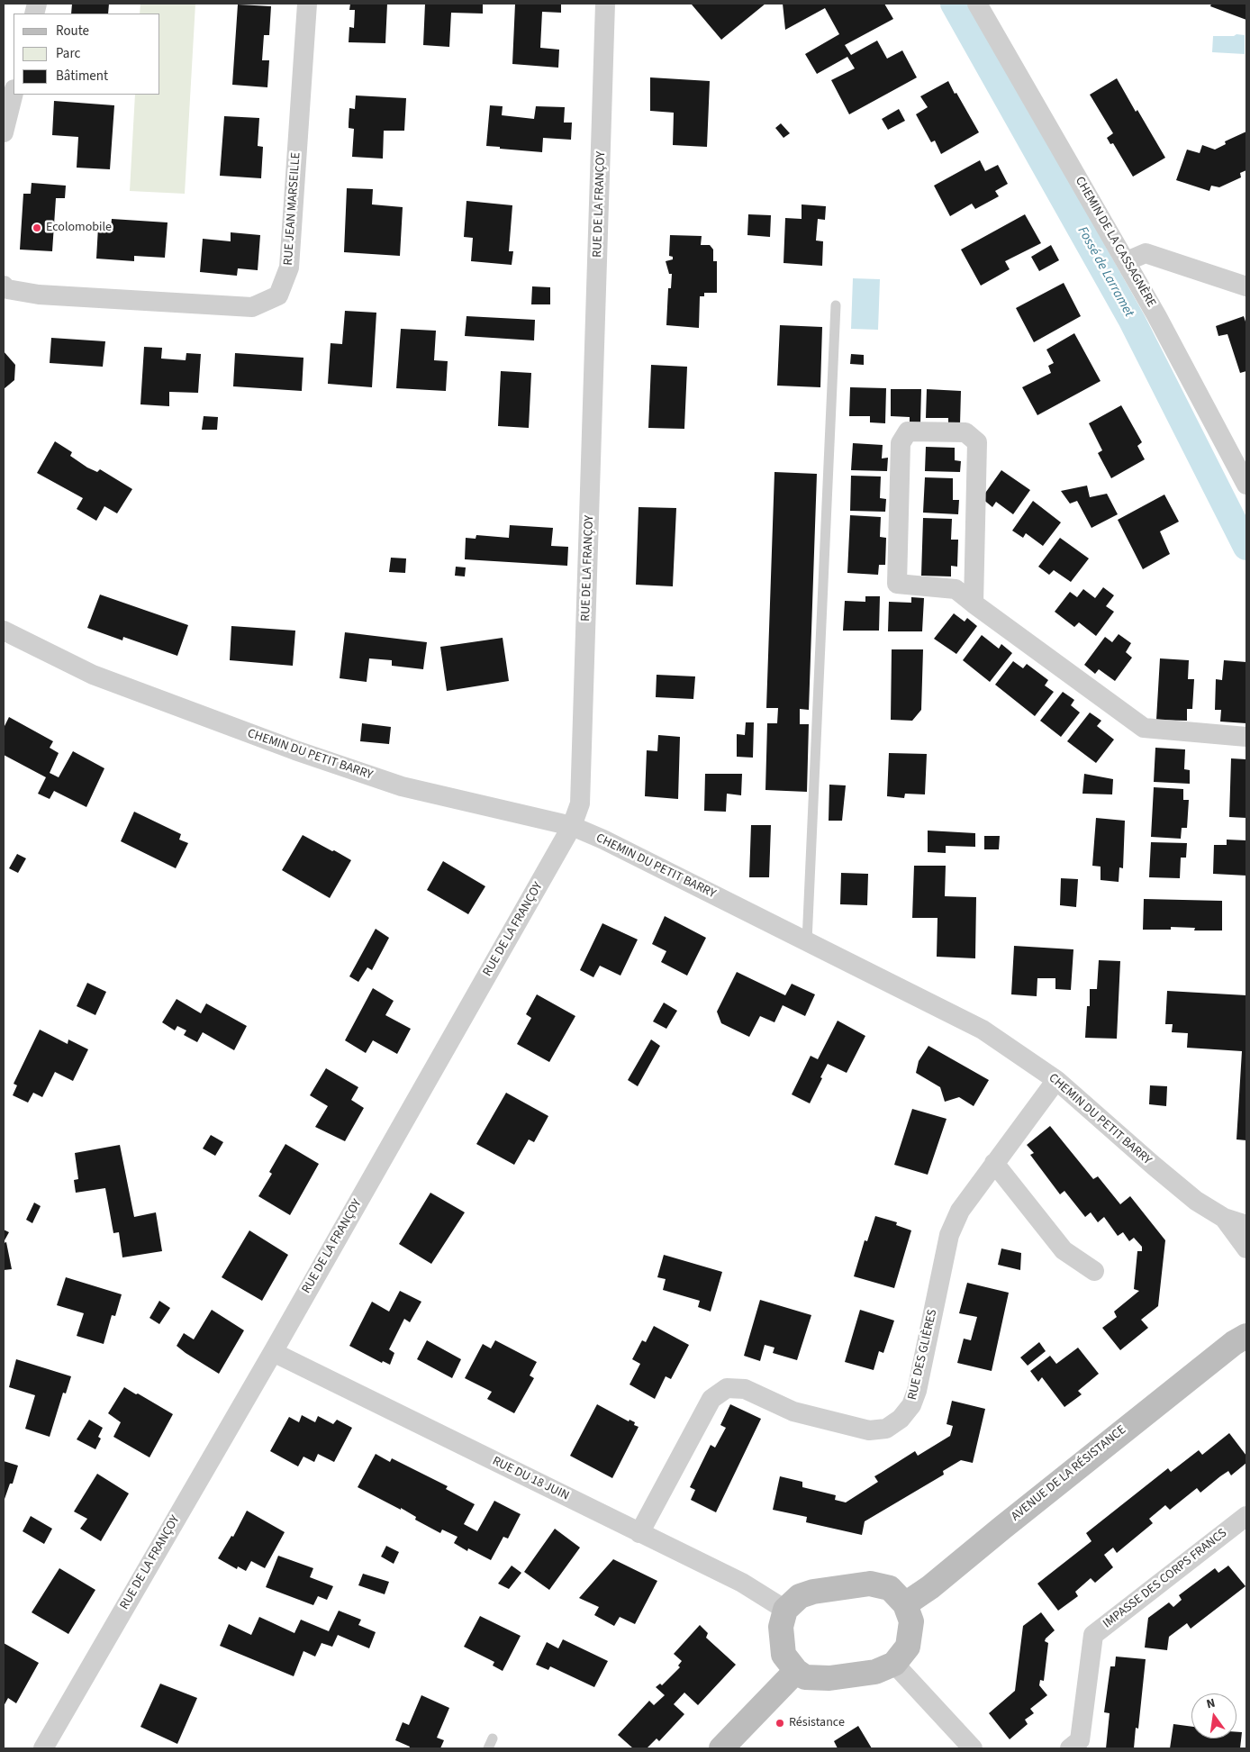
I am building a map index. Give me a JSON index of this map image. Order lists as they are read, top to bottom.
{
  "streets": {
    "street": [
      "RUE DE LA FRANÇOY",
      "RUE JEAN MARSEILLE",
      "CHEMIN DE LA CASSAGNÈRE",
      "CHEMIN DU PETIT BARRY",
      "RUE DES GLIÈRES",
      "AVENUE DE LA RÉSISTANCE",
      "RUE DU 18 JUIN",
      "IMPASSE DES CORPS FRANCS"
    ]
  },
  "crossings": [
    ["RUE DE LA FRANÇOY", "CHEMIN DU PETIT BARRY"],
    ["RUE DE LA FRANÇOY", "RUE DU 18 JUIN"],
    ["CHEMIN DU PETIT BARRY", "RUE DES GLIÈRES"],
    ["RUE DES GLIÈRES", "RUE DU 18 JUIN"],
    ["AVENUE DE LA RÉSISTANCE", "RUE DU 18 JUIN"]
  ],
  "water": ["Fossé de Larramet"],
  "places": ["Ecolomobile", "Résistance"],
  "legend": ["Route", "Parc", "Bâtiment"],
  "north": "top"
}
